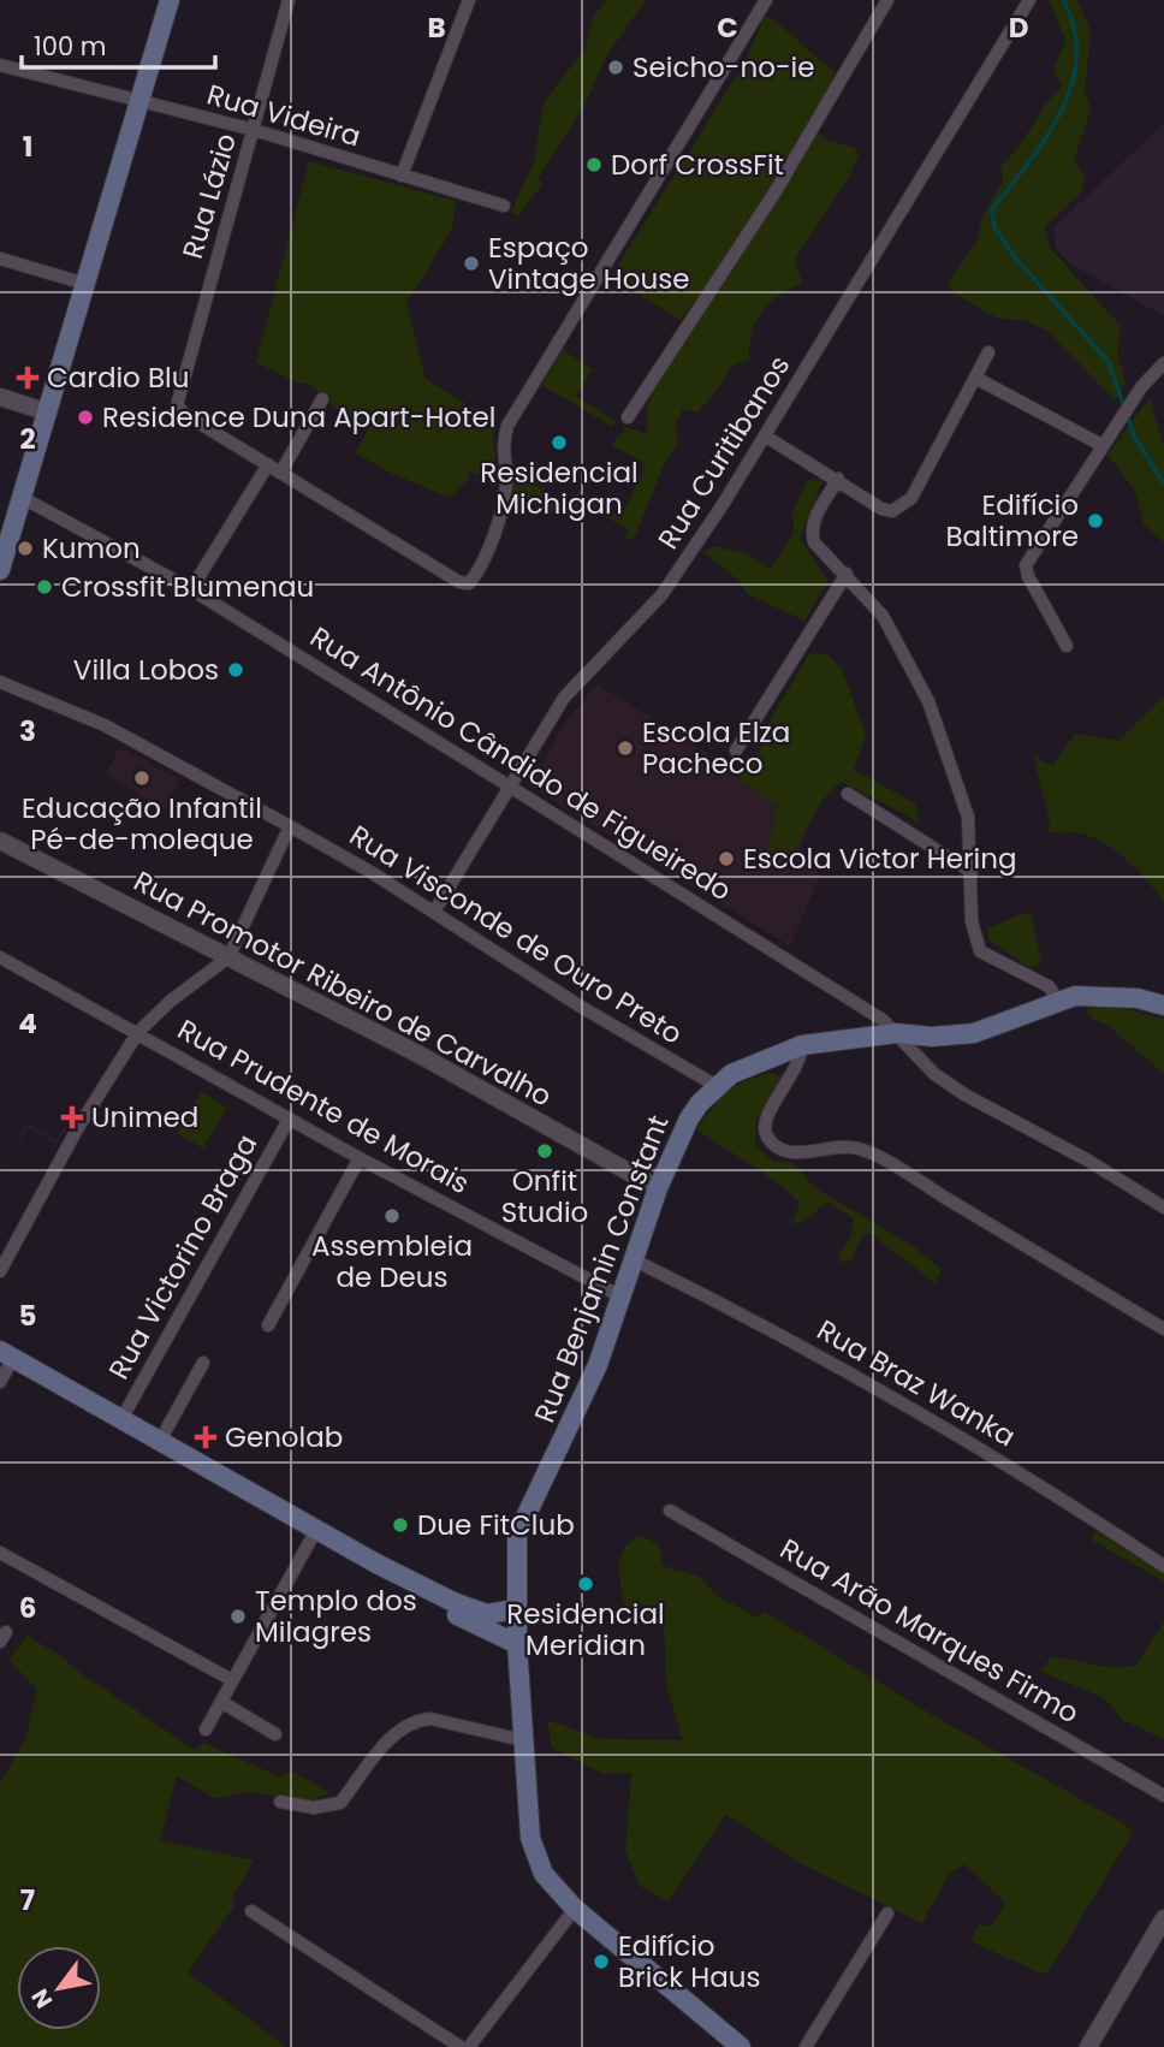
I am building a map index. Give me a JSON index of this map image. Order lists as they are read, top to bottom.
{
  "streets": {
    "main road": ["Rua Benjamin Constant"],
    "street": [
      "Rua Videira",
      "Rua Lázio",
      "Rua Curitibanos",
      "Rua Antônio Cândido de Figueiredo",
      "Rua Visconde de Ouro Preto",
      "Rua Promotor Ribeiro de Carvalho",
      "Rua Prudente de Morais",
      "Rua Victorino Braga",
      "Rua Braz Wanka",
      "Rua Arão Marques Firmo"
    ]
  },
  "crossings": [
    ["Rua Videira", "Rua Lázio"],
    ["Rua Curitibanos", "Rua Antônio Cândido de Figueiredo"],
    ["Rua Curitibanos", "Rua Visconde de Ouro Preto"],
    ["Rua Antônio Cândido de Figueiredo", "Rua Benjamin Constant"],
    ["Rua Visconde de Ouro Preto", "Rua Benjamin Constant"],
    ["Rua Promotor Ribeiro de Carvalho", "Rua Benjamin Constant"],
    ["Rua Prudente de Morais", "Rua Victorino Braga"],
    ["Rua Prudente de Morais", "Rua Benjamin Constant"],
    ["Rua Benjamin Constant", "Rua Braz Wanka"]
  ],
  "places": {
    "other": [
      "Seicho-no-ie",
      "Dorf CrossFit",
      "Espaço Vintage House",
      "Residence Duna Apart-Hotel",
      "Residencial Michigan",
      "Edifício Baltimore",
      "Kumon",
      "Crossfit Blumenau",
      "Villa Lobos",
      "Escola Elza Pacheco",
      "Educação Infantil Pé-de-moleque",
      "Escola Victor Hering",
      "Onfit Studio",
      "Assembleia de Deus",
      "Due FitClub",
      "Residencial Meridian",
      "Templo dos Milagres",
      "Edifício Brick Haus"
    ],
    "health": ["Cardio Blu", "Unimed", "Genolab"]
  },
  "scale_bar": "100 m",
  "north": "bottom left",
  "grid": {
    "columns": ["B", "C", "D"],
    "rows": [
      "1",
      "2",
      "3",
      "4",
      "5",
      "6",
      "7"
    ]
  }
}
